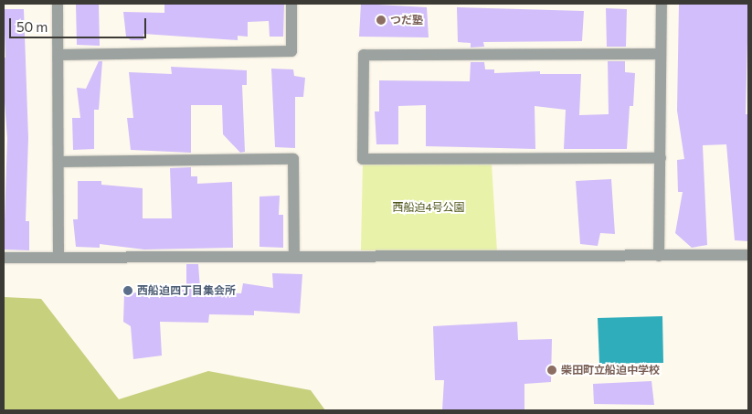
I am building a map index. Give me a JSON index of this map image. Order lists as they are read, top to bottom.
{
  "parks": ["西船迫4号公園"],
  "places": ["つだ塾", "西船迫四丁目集会所", "柴田町立船迫中学校"],
  "scale_bar": "50 m"
}
